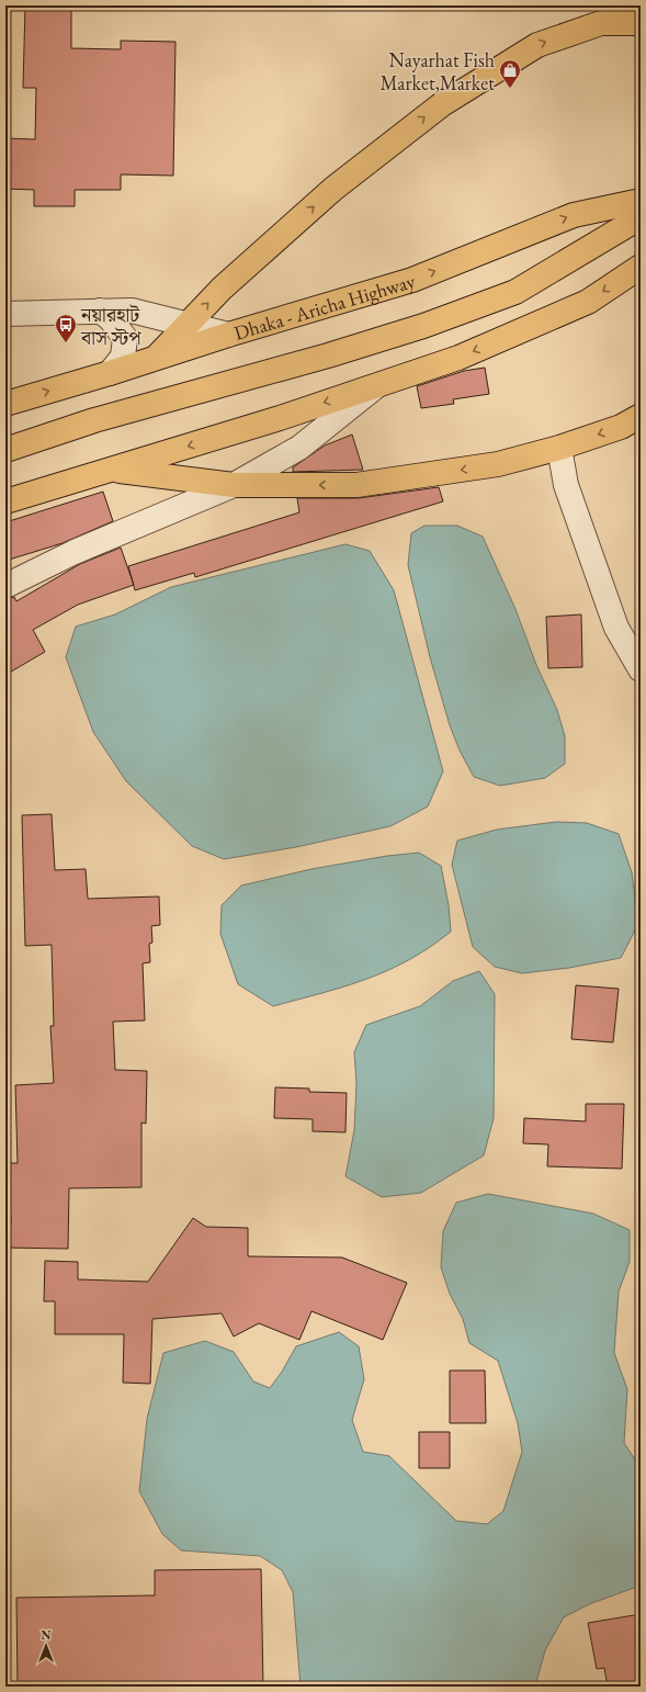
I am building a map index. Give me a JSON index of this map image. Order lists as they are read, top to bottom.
{
  "streets": {
    "highway": ["Dhaka - Aricha Highway"]
  },
  "places": {
    "shop": ["Nayarhat Fish Market,Market"],
    "bus stop": ["নয়ারহাট বাস স্টপ"]
  },
  "north": "top"
}
